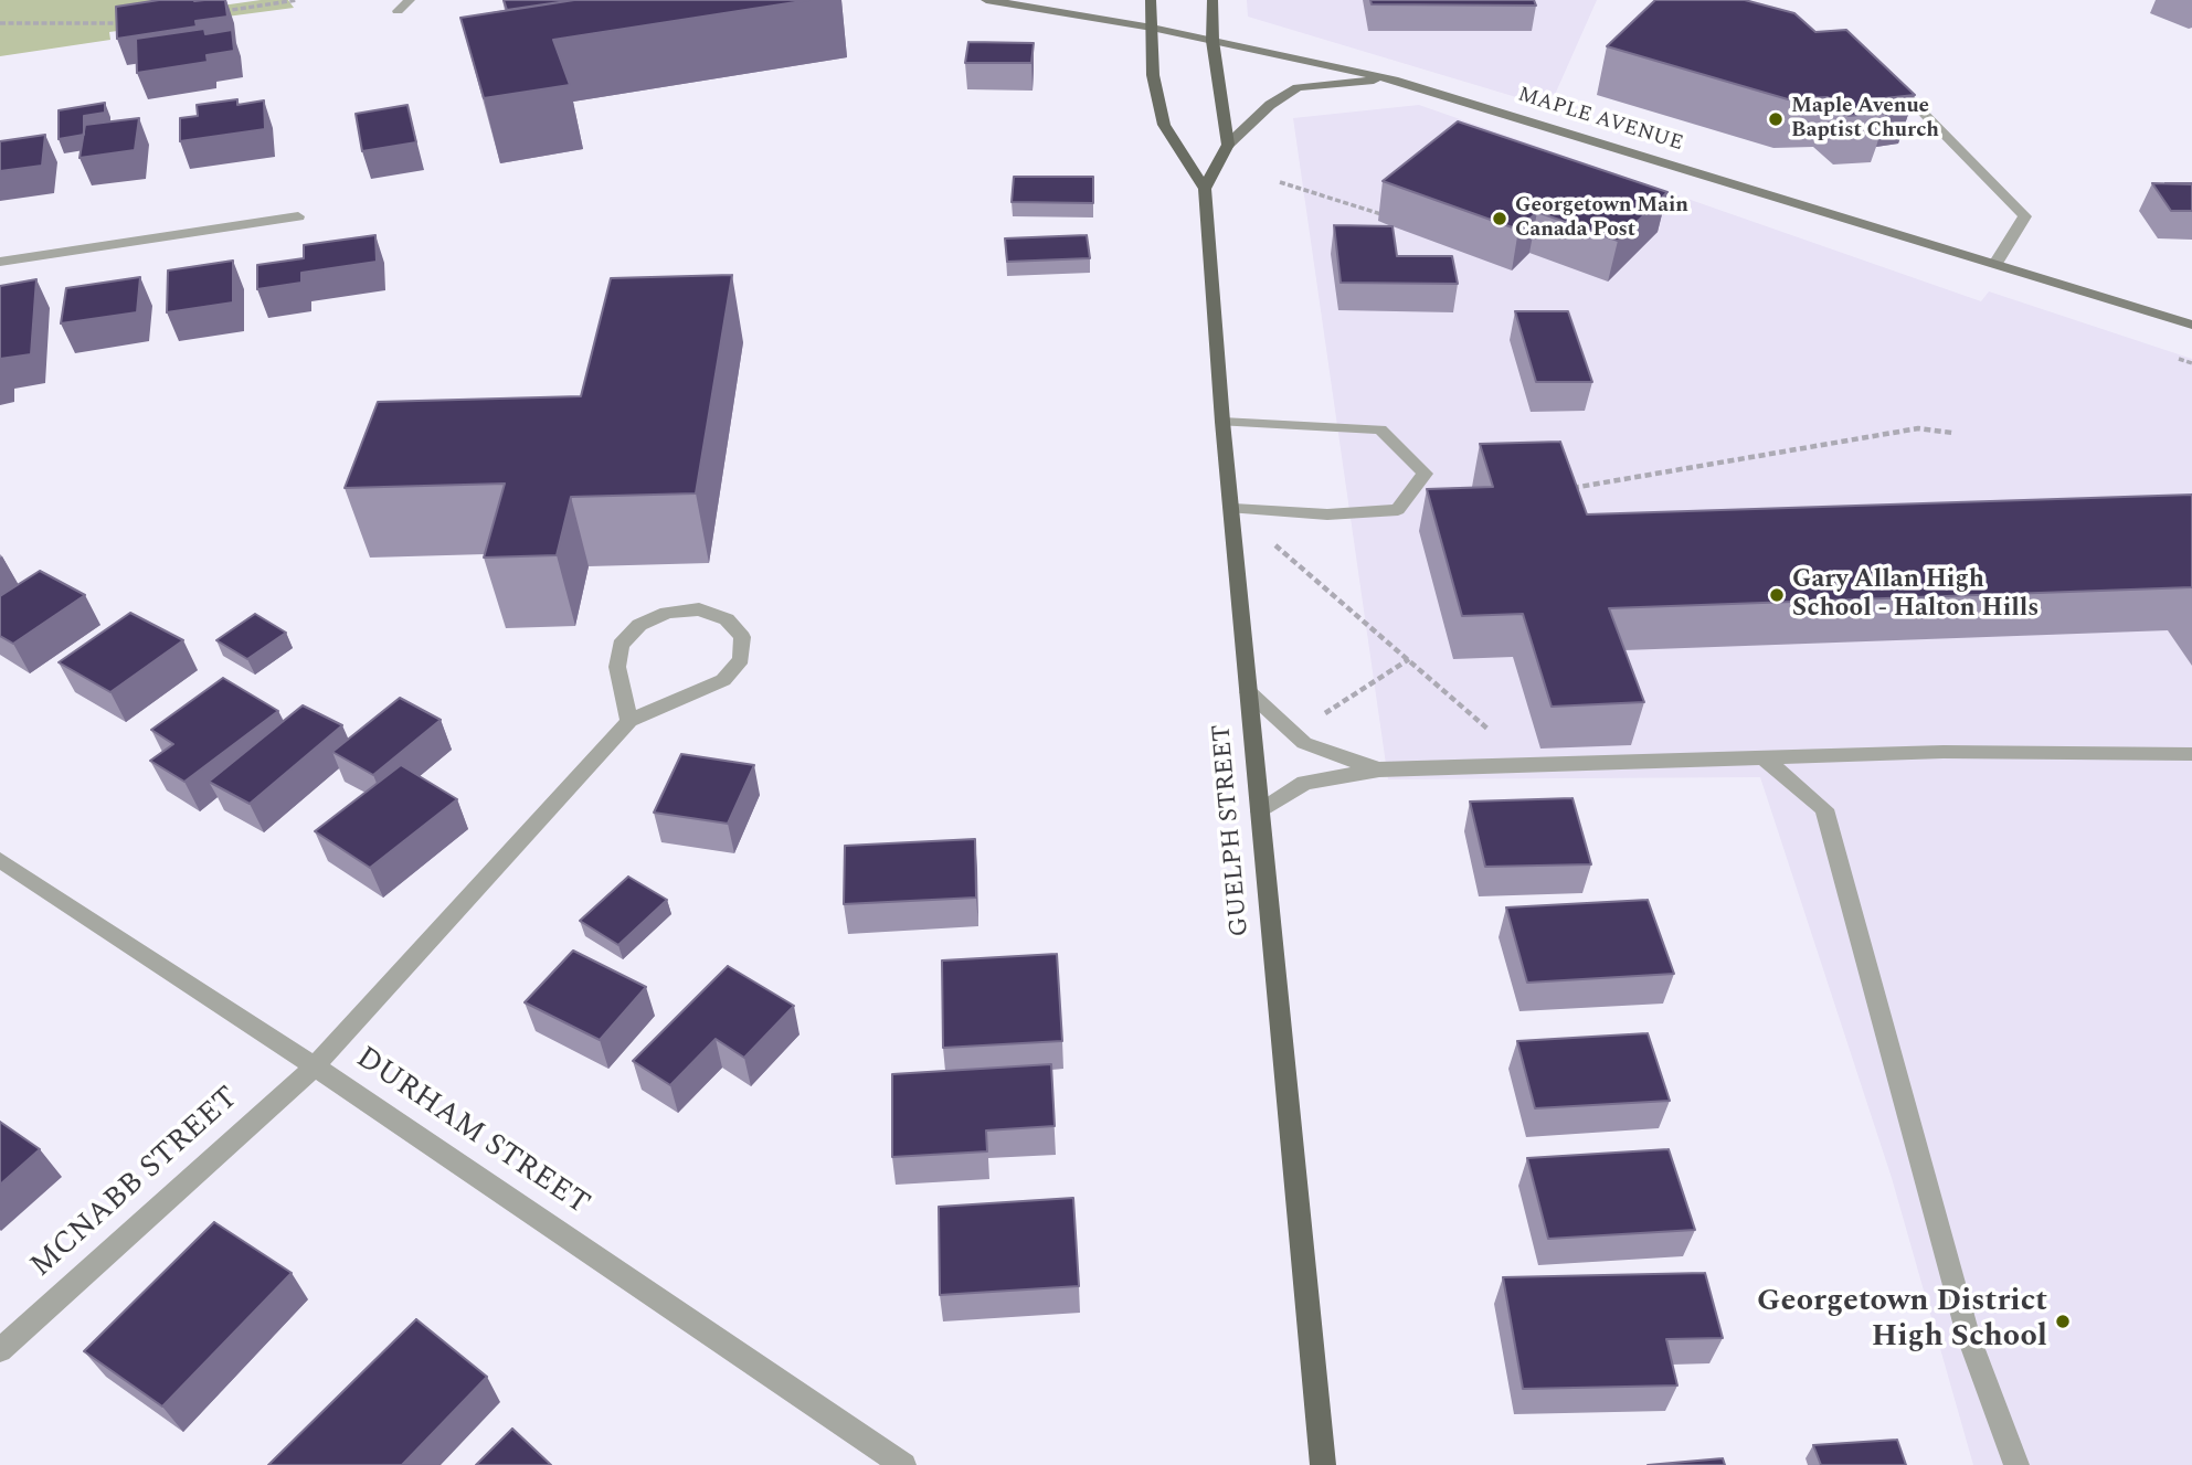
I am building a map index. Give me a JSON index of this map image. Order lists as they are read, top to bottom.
{
  "streets": {
    "main road": ["MAPLE AVENUE", "GUELPH STREET"],
    "street": ["DURHAM STREET", "MCNABB STREET"]
  },
  "crossings": [
    ["MAPLE AVENUE", "GUELPH STREET"],
    ["DURHAM STREET", "MCNABB STREET"]
  ],
  "places": [
    "Maple Avenue Baptist Church",
    "Georgetown Main Canada Post",
    "Gary Allan High School - Halton Hills",
    "Georgetown District High School"
  ]
}
